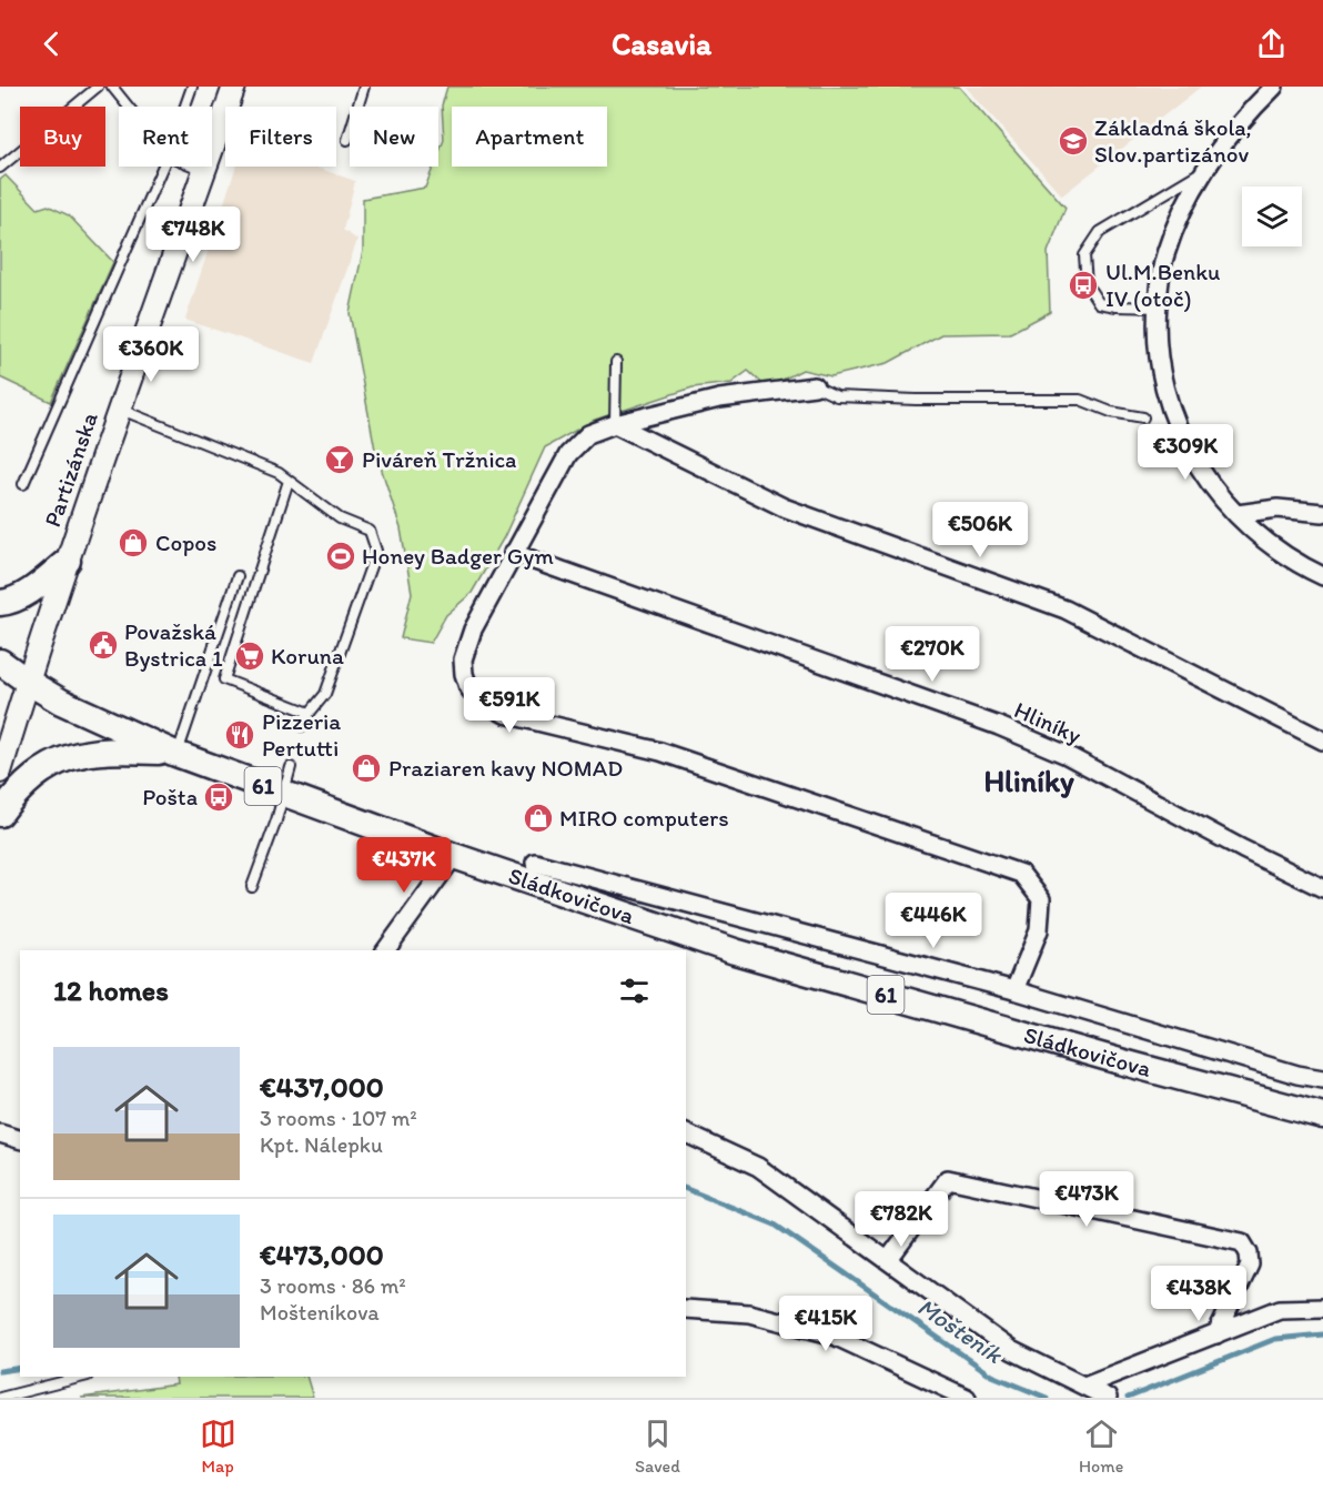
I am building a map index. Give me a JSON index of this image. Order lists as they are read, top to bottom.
{
  "streets": {
    "main road": ["Partizánska", "61", "Sládkovičova"],
    "street": ["Hliníky"]
  },
  "crossings": [
    ["Partizánska", "61"],
    ["Partizánska", "Sládkovičova"],
    ["61", "Sládkovičova"]
  ],
  "districts": ["Hliníky"],
  "water": ["Mošteník"],
  "places": {
    "school or university": ["Základná škola, Slov.partizánov"],
    "bus stop": ["Ul.M.Benku IV (otoč)", "Pošta"],
    "bar": ["Piváreň Tržnica"],
    "shop": ["Copos", "Praziaren kavy NOMAD", "MIRO computers"],
    "sports": ["Honey Badger Gym"],
    "public building": ["Považská Bystrica 1"],
    "supermarket": ["Koruna"],
    "restaurant": ["Pizzeria Pertutti"]
  },
  "page": {
    "header": "Casavia",
    "chip": [
      "Buy",
      "Rent",
      "Filters",
      "New",
      "Apartment"
    ],
    "price": [
      "€748K",
      "€360K",
      "€309K",
      "€506K",
      "€270K",
      "€591K",
      "€437K",
      "€446K",
      "€473K",
      "€782K",
      "€438K",
      "€415K"
    ],
    "heading": "12 homes",
    "list": [
      {
        "name": "€437,000",
        "note": "3 rooms · 107 m² · Kpt. Nálepku"
      },
      {
        "name": "€473,000",
        "note": "3 rooms · 86 m² · Mošteníkova"
      }
    ],
    "tabs": ["Map", "Saved", "Home"]
  }
}
